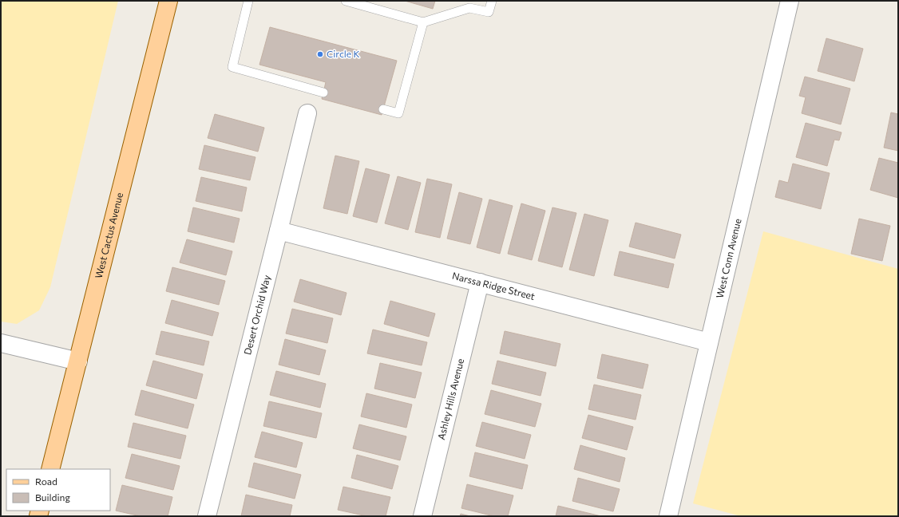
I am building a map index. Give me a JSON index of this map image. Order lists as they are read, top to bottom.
{
  "streets": {
    "main road": ["West Cactus Avenue"],
    "street": [
      "West Conn Avenue",
      "Narssa Ridge Street",
      "Desert Orchid Way",
      "Ashley Hills Avenue"
    ]
  },
  "crossings": [
    ["West Conn Avenue", "Narssa Ridge Street"],
    ["Narssa Ridge Street", "Desert Orchid Way"],
    ["Narssa Ridge Street", "Ashley Hills Avenue"]
  ],
  "places": ["Circle K"],
  "legend": ["Road", "Building"]
}
